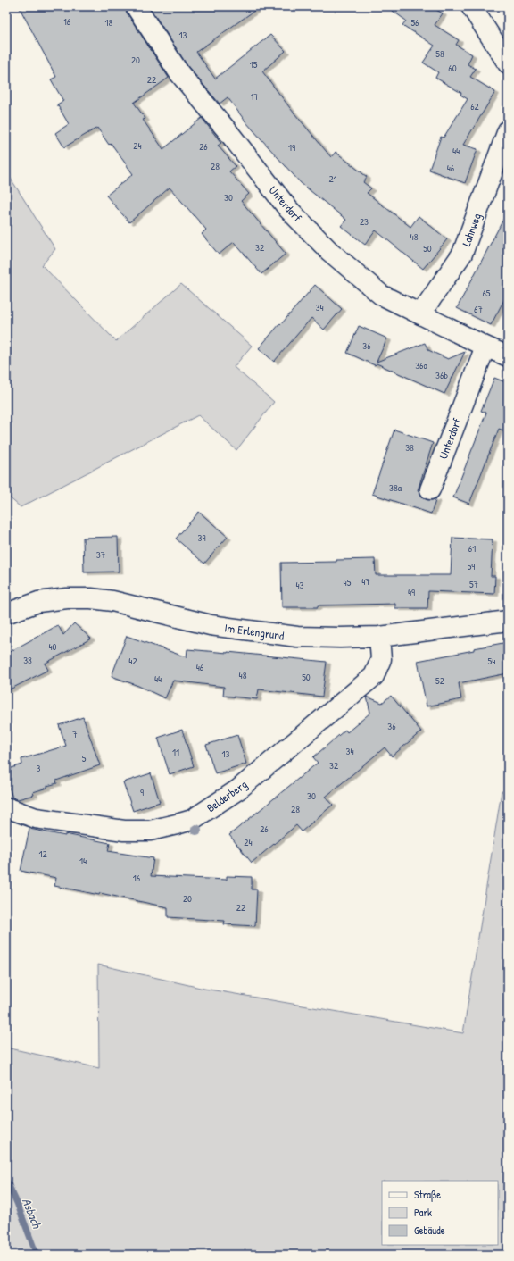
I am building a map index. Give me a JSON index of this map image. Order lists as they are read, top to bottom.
{
  "streets": {
    "street": [
      "Unterdorf",
      "Lahnweg",
      "Im Erlengrund",
      "Belderberg"
    ]
  },
  "crossings": [
    ["Unterdorf", "Lahnweg"],
    ["Im Erlengrund", "Belderberg"]
  ],
  "water": ["Asbach"],
  "house_numbers": [
    "16",
    "18",
    "56",
    "13",
    "58",
    "20",
    "15",
    "60",
    "22",
    "17",
    "62",
    "24",
    "26",
    "19",
    "44",
    "28",
    "46",
    "21",
    "30",
    "23",
    "48",
    "32",
    "50",
    "65",
    "34",
    "67",
    "36",
    "36a",
    "36b",
    "38",
    "38a",
    "39",
    "61",
    "37",
    "59",
    "47",
    "45",
    "57",
    "43",
    "49",
    "40",
    "38",
    "42",
    "54",
    "46",
    "48",
    "50",
    "44",
    "52",
    "36",
    "7",
    "34",
    "11",
    "13",
    "5",
    "32",
    "3",
    "9",
    "30",
    "28",
    "26",
    "24",
    "12",
    "14",
    "16",
    "20",
    "22"
  ],
  "legend": ["Straße", "Park", "Gebäude"]
}
